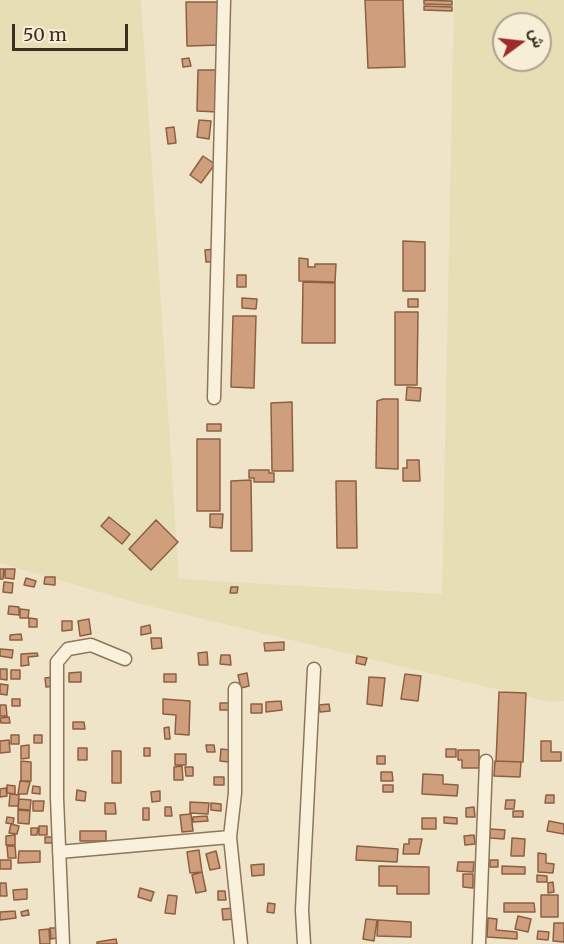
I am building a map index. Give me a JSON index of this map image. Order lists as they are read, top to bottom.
{
  "scale_bar": "50 m",
  "north": "right"
}
